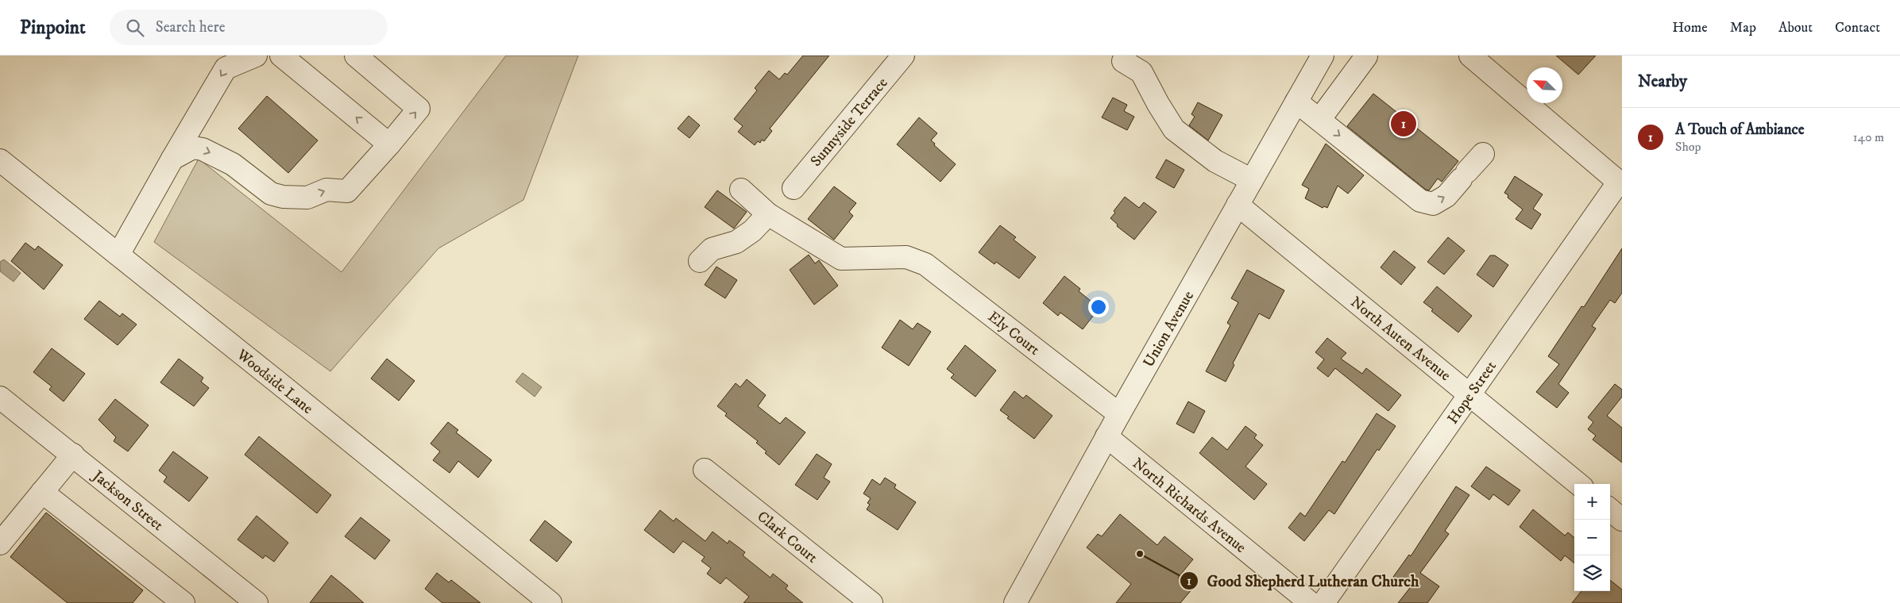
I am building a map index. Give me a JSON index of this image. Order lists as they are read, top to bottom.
{
  "streets": {
    "street": [
      "Sunnyside Terrace",
      "Union Avenue",
      "Ely Court",
      "North Auten Avenue",
      "Woodside Lane",
      "Hope Street",
      "Jackson Street",
      "North Richards Avenue",
      "Clark Court"
    ]
  },
  "crossings": [
    ["Union Avenue", "Ely Court"],
    ["Union Avenue", "North Auten Avenue"],
    ["Union Avenue", "North Richards Avenue"],
    ["North Auten Avenue", "Hope Street"]
  ],
  "places": ["Good Shepherd Lutheran Church"],
  "north": "top left",
  "page": {
    "header": "Pinpoint",
    "search": "Search here",
    "nav": [
      "Home",
      "Map",
      "About",
      "Contact"
    ],
    "heading": "Nearby",
    "list": [
      {
        "mark": "1",
        "name": "A Touch of Ambiance",
        "note": "Shop",
        "value": "140 m"
      }
    ],
    "pins": "1",
    "map_buttons": ["+", "−"]
  }
}
